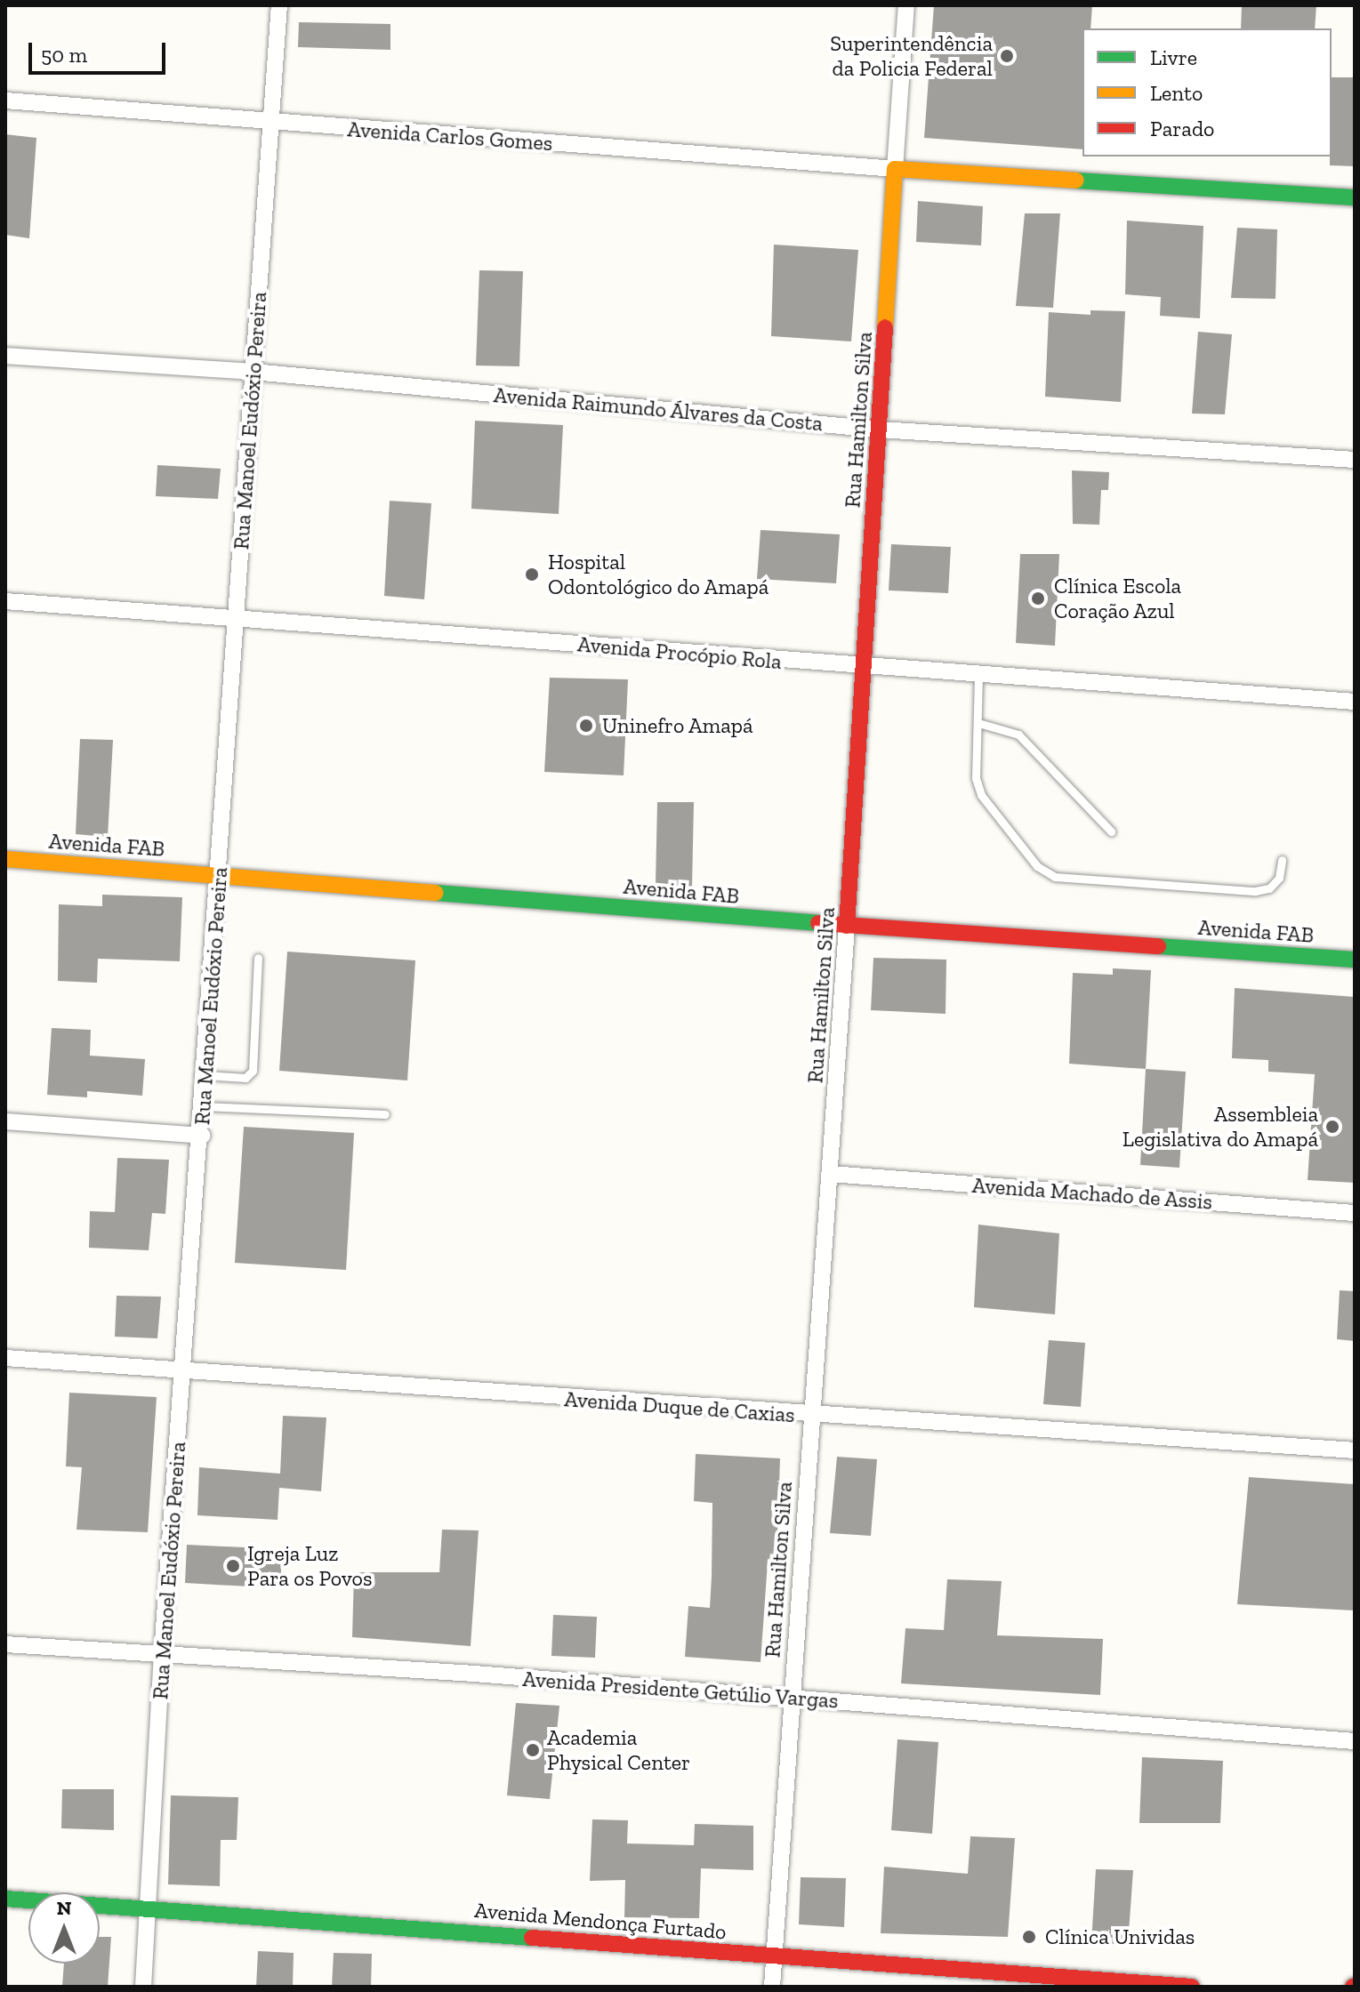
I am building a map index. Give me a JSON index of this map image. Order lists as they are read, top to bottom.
{
  "streets": {
    "street": [
      "Avenida Carlos Gomes",
      "Avenida Raimundo Álvares da Costa",
      "Rua Hamilton Silva",
      "Rua Manoel Eudóxio Pereira",
      "Avenida Procópio Rola",
      "Avenida FAB",
      "Avenida Machado de Assis",
      "Avenida Duque de Caxias",
      "Avenida Presidente Getúlio Vargas",
      "Avenida Mendonça Furtado"
    ]
  },
  "crossings": [
    ["Avenida Carlos Gomes", "Rua Hamilton Silva"],
    ["Avenida Carlos Gomes", "Rua Manoel Eudóxio Pereira"],
    ["Avenida Raimundo Álvares da Costa", "Rua Hamilton Silva"],
    ["Avenida Raimundo Álvares da Costa", "Rua Manoel Eudóxio Pereira"],
    ["Rua Hamilton Silva", "Avenida Procópio Rola"],
    ["Rua Hamilton Silva", "Avenida FAB"],
    ["Rua Hamilton Silva", "Avenida Machado de Assis"],
    ["Rua Hamilton Silva", "Avenida Duque de Caxias"],
    ["Rua Hamilton Silva", "Avenida Presidente Getúlio Vargas"],
    ["Rua Hamilton Silva", "Avenida Mendonça Furtado"],
    ["Rua Manoel Eudóxio Pereira", "Avenida Procópio Rola"],
    ["Rua Manoel Eudóxio Pereira", "Avenida FAB"],
    ["Rua Manoel Eudóxio Pereira", "Avenida Duque de Caxias"],
    ["Rua Manoel Eudóxio Pereira", "Avenida Presidente Getúlio Vargas"],
    ["Rua Manoel Eudóxio Pereira", "Avenida Mendonça Furtado"]
  ],
  "places": [
    "Superintendência da Policia Federal",
    "Hospital Odontológico do Amapá",
    "Clínica Escola Coração Azul",
    "Uninefro Amapá",
    "Assembleia Legislativa do Amapá",
    "Igreja Luz Para os Povos",
    "Academia Physical Center",
    "Clínica Unividas"
  ],
  "legend": ["Livre", "Lento", "Parado"],
  "scale_bar": "50 m",
  "north": "top"
}
